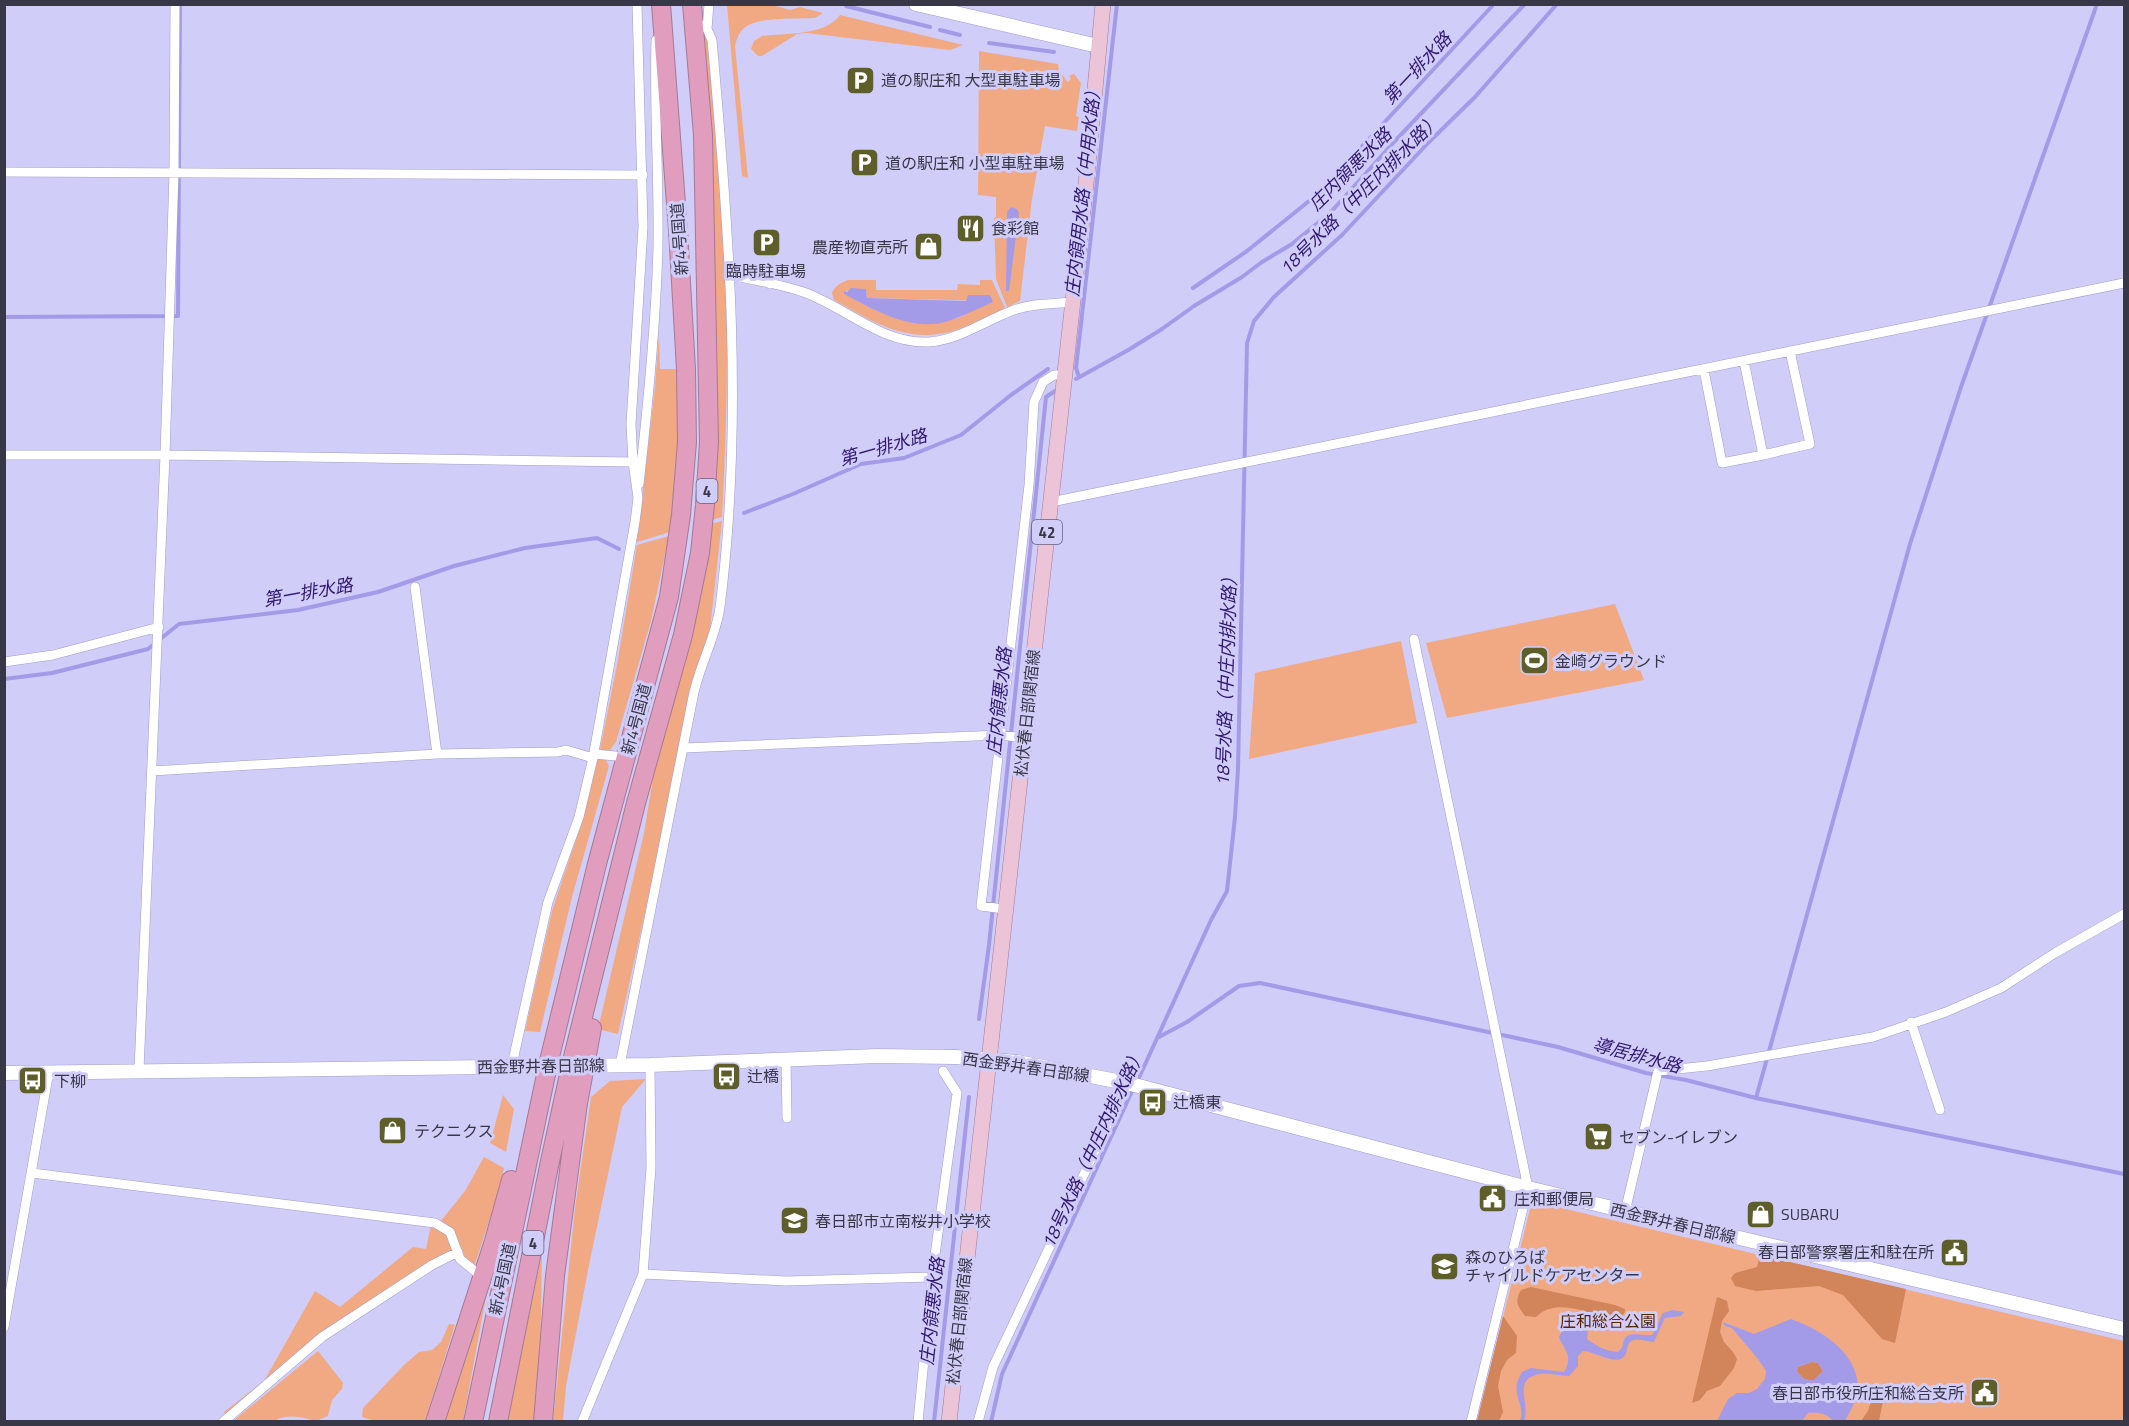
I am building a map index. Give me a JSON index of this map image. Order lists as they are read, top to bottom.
{
  "streets": {
    "highway": ["新4号国道", "4"],
    "main road": ["42", "松伏春日部関宿線", "西金野井春日部線"]
  },
  "crossings": [
    ["新4号国道", "4"],
    ["新4号国道", "西金野井春日部線"],
    ["4", "西金野井春日部線"],
    ["松伏春日部関宿線", "西金野井春日部線"]
  ],
  "water": [
    "第一排水路",
    "庄内領悪水路",
    "庄内領用水路（中用水路）",
    "18号水路（中庄内排水路）",
    "導居排水路"
  ],
  "parks": ["庄和総合公園"],
  "places": {
    "parking": ["道の駅庄和 大型車駐車場", "道の駅庄和 小型車駐車場", "臨時駐車場"],
    "restaurant": ["食彩館"],
    "shop": ["農産物直売所", "テクニクス", "SUBARU"],
    "sports": ["金崎グラウンド"],
    "bus stop": ["辻橋", "下柳", "辻橋東"],
    "supermarket": ["セブン-イレブン"],
    "public building": ["庄和郵便局", "春日部警察署庄和駐在所", "春日部市役所庄和総合支所"],
    "school or university": ["春日部市立南桜井小学校", "森のひろば チャイルドケアセンター"]
  }
}
